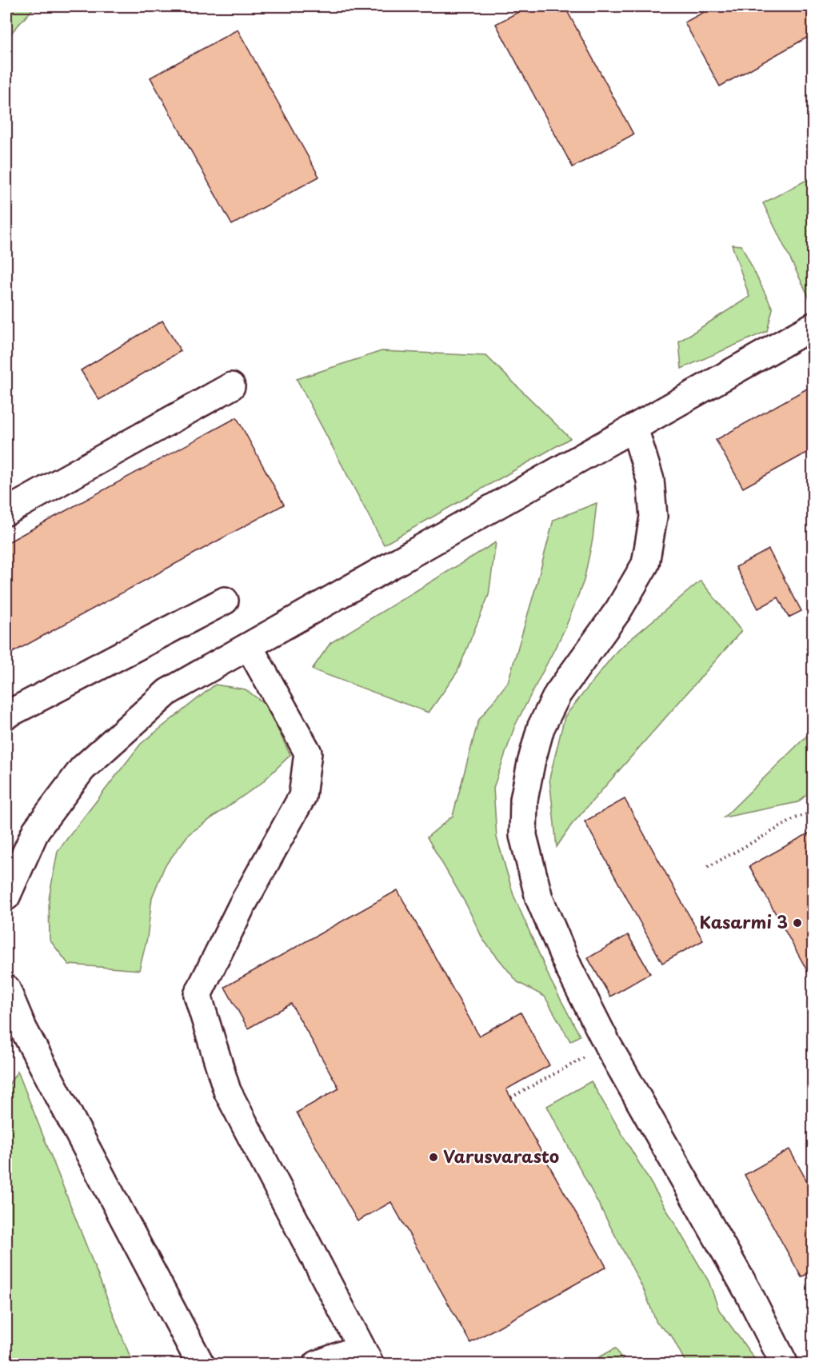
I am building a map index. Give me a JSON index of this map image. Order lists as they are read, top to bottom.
{
  "places": ["Kasarmi 3", "Varusvarasto"]
}
